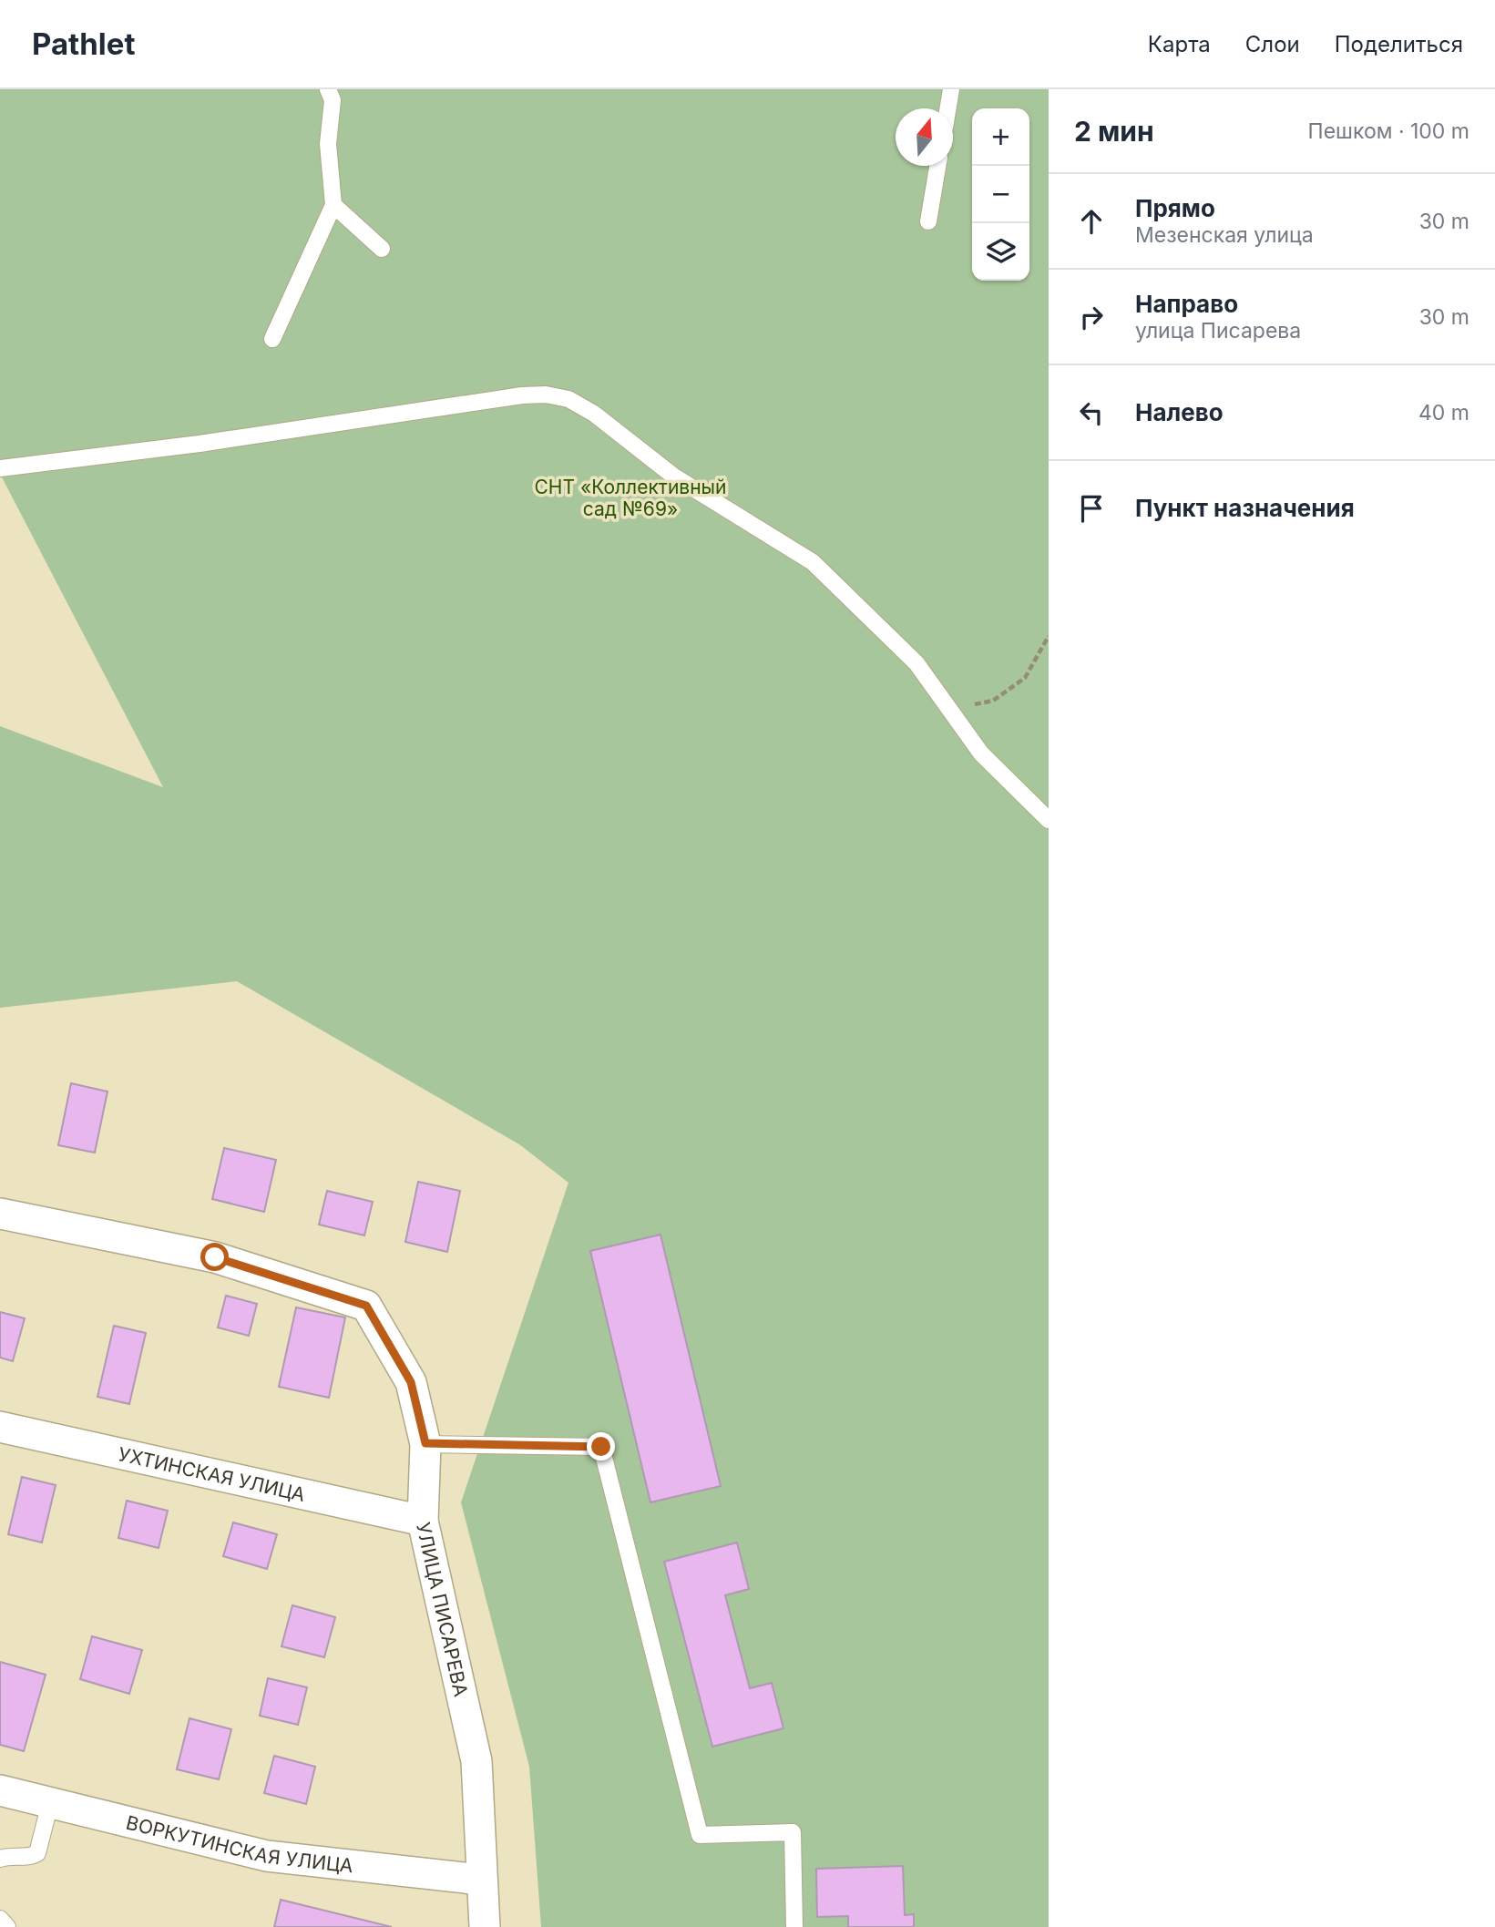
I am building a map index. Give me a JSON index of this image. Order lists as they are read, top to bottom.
{
  "streets": {
    "street": ["УХТИНСКАЯ УЛИЦА", "УЛИЦА ПИСАРЕВА", "ВОРКУТИНСКАЯ УЛИЦА"]
  },
  "crossings": [
    ["УХТИНСКАЯ УЛИЦА", "УЛИЦА ПИСАРЕВА"],
    ["УЛИЦА ПИСАРЕВА", "ВОРКУТИНСКАЯ УЛИЦА"]
  ],
  "parks": ["СНТ «Коллективный сад №69»"],
  "north": "top",
  "page": {
    "header": "Pathlet",
    "nav": ["Карта", "Слои", "Поделиться"],
    "heading": ["2 мин", "Пешком · 100 m"],
    "map_buttons": ["+", "−"],
    "list": [
      ["Прямо", "Мезенская улица", "30 m"],
      ["Направо", "улица Писарева", "30 m"],
      ["Налево", "40 m"],
      "Пункт назначения"
    ]
  }
}
